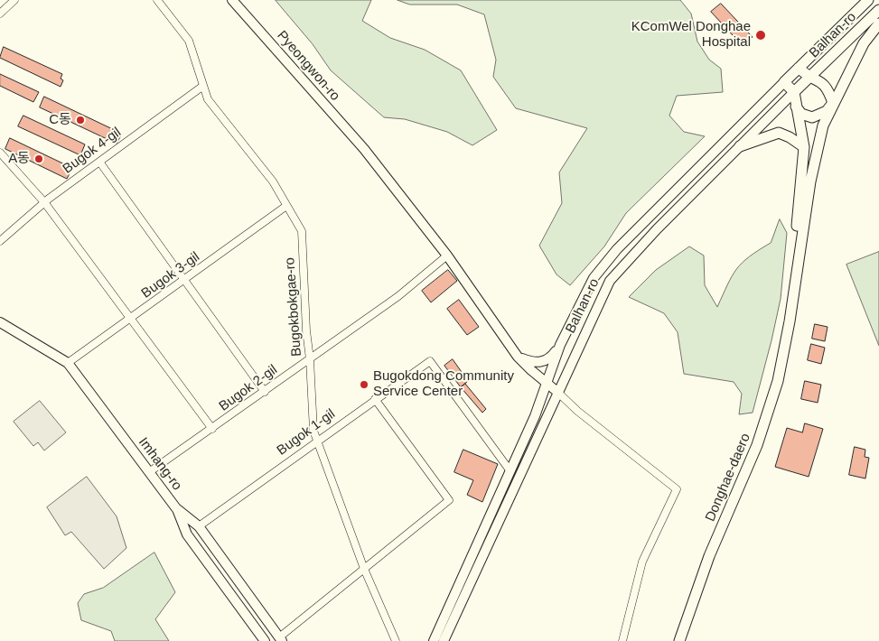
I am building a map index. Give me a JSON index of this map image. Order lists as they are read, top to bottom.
{
  "streets": {
    "main road": ["Balhan-ro", "Donghae-daero"],
    "street": [
      "Pyeongwon-ro",
      "Bugok 4-gil",
      "Bugok 3-gil",
      "Bugokbokgae-ro",
      "Bugok 2-gil",
      "Bugok 1-gil",
      "Imhang-ro"
    ]
  },
  "crossings": [
    ["Balhan-ro", "Pyeongwon-ro"],
    ["Balhan-ro", "Bugok 1-gil"],
    ["Balhan-ro", "Donghae-daero"],
    ["Pyeongwon-ro", "Bugok 2-gil"],
    ["Bugok 4-gil", "Bugokbokgae-ro"],
    ["Bugok 3-gil", "Bugokbokgae-ro"],
    ["Bugok 3-gil", "Imhang-ro"],
    ["Bugokbokgae-ro", "Bugok 2-gil"],
    ["Bugokbokgae-ro", "Bugok 1-gil"],
    ["Bugok 2-gil", "Imhang-ro"],
    ["Bugok 1-gil", "Imhang-ro"]
  ],
  "places": [
    "KComWel Donghae Hospital",
    "C동",
    "A동",
    "Bugokdong Community Service Center"
  ]
}
